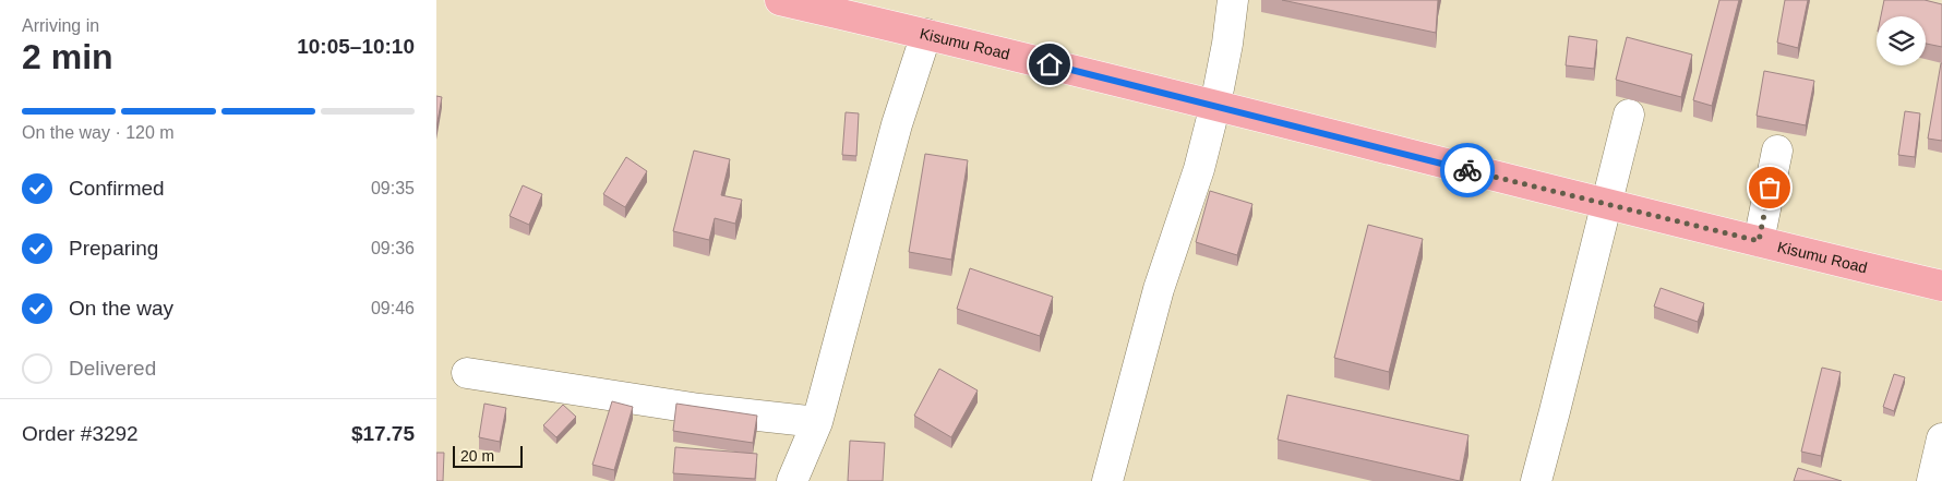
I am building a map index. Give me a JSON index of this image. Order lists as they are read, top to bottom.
{
  "streets": {
    "highway": ["Kisumu Road"]
  },
  "scale_bar": "20 m",
  "page": {
    "heading": ["2 min", "Arriving in", "10:05–10:10"],
    "panel": ["Order #3292", "$17.75"],
    "bar": "On the way · 120 m",
    "list": [
      ["Confirmed", "09:35"],
      ["Preparing", "09:36"],
      ["On the way", "09:46"],
      "Delivered"
    ],
    "scale": "20 m"
  }
}
